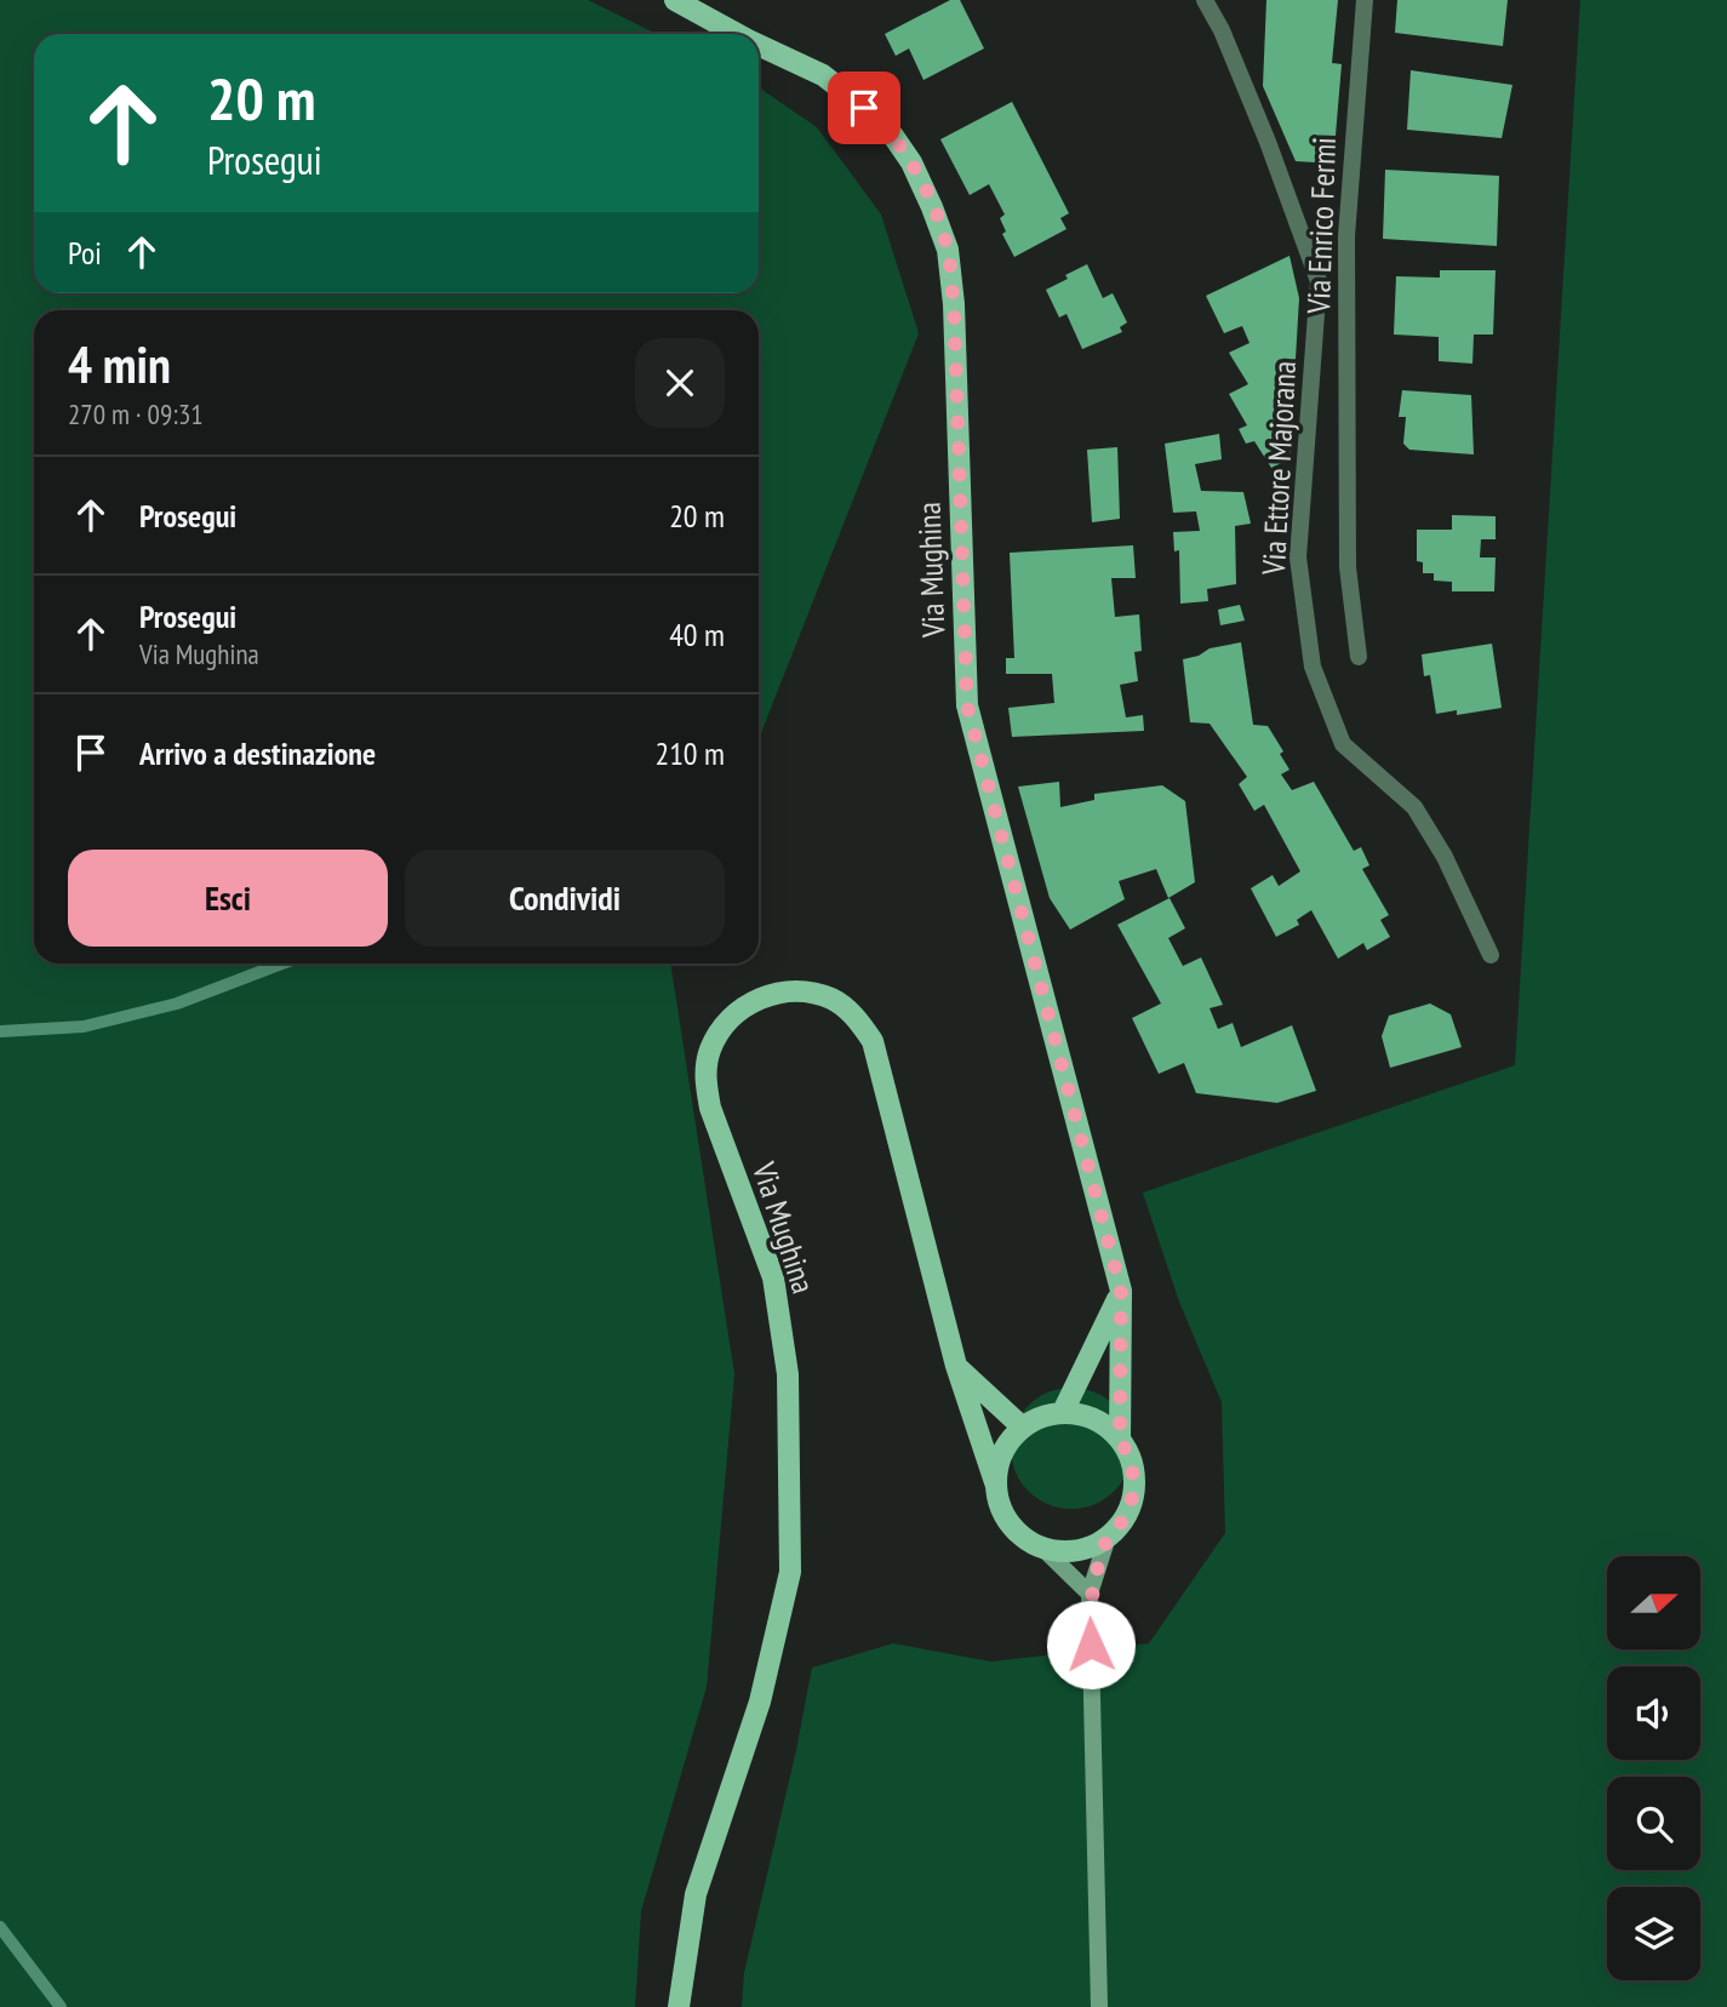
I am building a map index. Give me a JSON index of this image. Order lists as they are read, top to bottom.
{
  "streets": {
    "main road": ["Via Mughina"],
    "street": ["Via Enrico Fermi", "Via Ettore Majorana"]
  },
  "north": "right",
  "page": {
    "turn": ["20 m", "Prosegui"],
    "then": "Poi",
    "heading": ["4 min", "270 m · 09:31"],
    "list": [
      {
        "name": "Prosegui",
        "value": "20 m"
      },
      {
        "name": "Prosegui",
        "note": "Via Mughina",
        "value": "40 m"
      },
      {
        "name": "Arrivo a destinazione",
        "value": "210 m"
      }
    ],
    "buttons": ["Esci", "Condividi"]
  }
}
